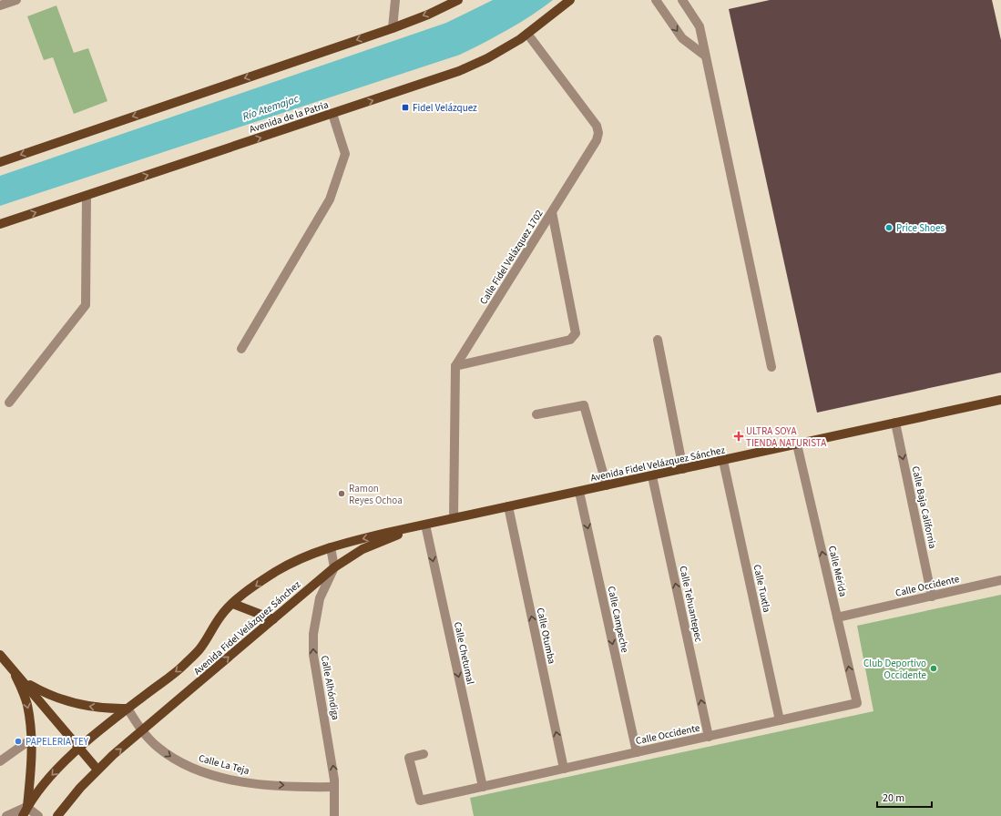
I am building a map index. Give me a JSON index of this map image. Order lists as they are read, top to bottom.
{
  "streets": {
    "main road": ["Avenida de la Patria", "Avenida Fidel Velázquez Sánchez"],
    "street": [
      "Calle Fidel Velázquez 1702",
      "Calle Baja California",
      "Calle Mérida",
      "Calle Occidente",
      "Calle Tuxtla",
      "Calle Tehuantepec",
      "Calle Campeche",
      "Calle Otumba",
      "Calle Chetumal",
      "Calle Alhóndiga",
      "Calle La Teja"
    ]
  },
  "crossings": [
    ["Avenida de la Patria", "Calle Fidel Velázquez 1702"],
    ["Avenida Fidel Velázquez Sánchez", "Calle Baja California"],
    ["Avenida Fidel Velázquez Sánchez", "Calle Mérida"],
    ["Avenida Fidel Velázquez Sánchez", "Calle Tuxtla"],
    ["Avenida Fidel Velázquez Sánchez", "Calle Tehuantepec"],
    ["Avenida Fidel Velázquez Sánchez", "Calle Campeche"],
    ["Avenida Fidel Velázquez Sánchez", "Calle Otumba"],
    ["Avenida Fidel Velázquez Sánchez", "Calle Chetumal"],
    ["Avenida Fidel Velázquez Sánchez", "Calle Alhóndiga"],
    ["Avenida Fidel Velázquez Sánchez", "Calle La Teja"],
    ["Calle Baja California", "Calle Occidente"],
    ["Calle Mérida", "Calle Occidente"],
    ["Calle Occidente", "Calle Tuxtla"],
    ["Calle Occidente", "Calle Tehuantepec"],
    ["Calle Occidente", "Calle Campeche"],
    ["Calle Occidente", "Calle Otumba"],
    ["Calle Occidente", "Calle Chetumal"],
    ["Calle Alhóndiga", "Calle La Teja"]
  ],
  "one_way": [
    "Calle Baja California",
    "Calle Mérida",
    "Calle Tehuantepec",
    "Calle Campeche",
    "Calle Otumba",
    "Calle Chetumal",
    "Calle Alhóndiga",
    "Calle La Teja"
  ],
  "water": ["Río Atemajac"],
  "places": {
    "transit": ["Fidel Velázquez"],
    "other": [
      "Price Shoes",
      "Ramon Reyes Ochoa",
      "Club Deportivo Occidente",
      "PAPELERIA TEY"
    ],
    "health": ["ULTRA SOYA TIENDA NATURISTA"]
  },
  "scale_bar": "20 m"
}
